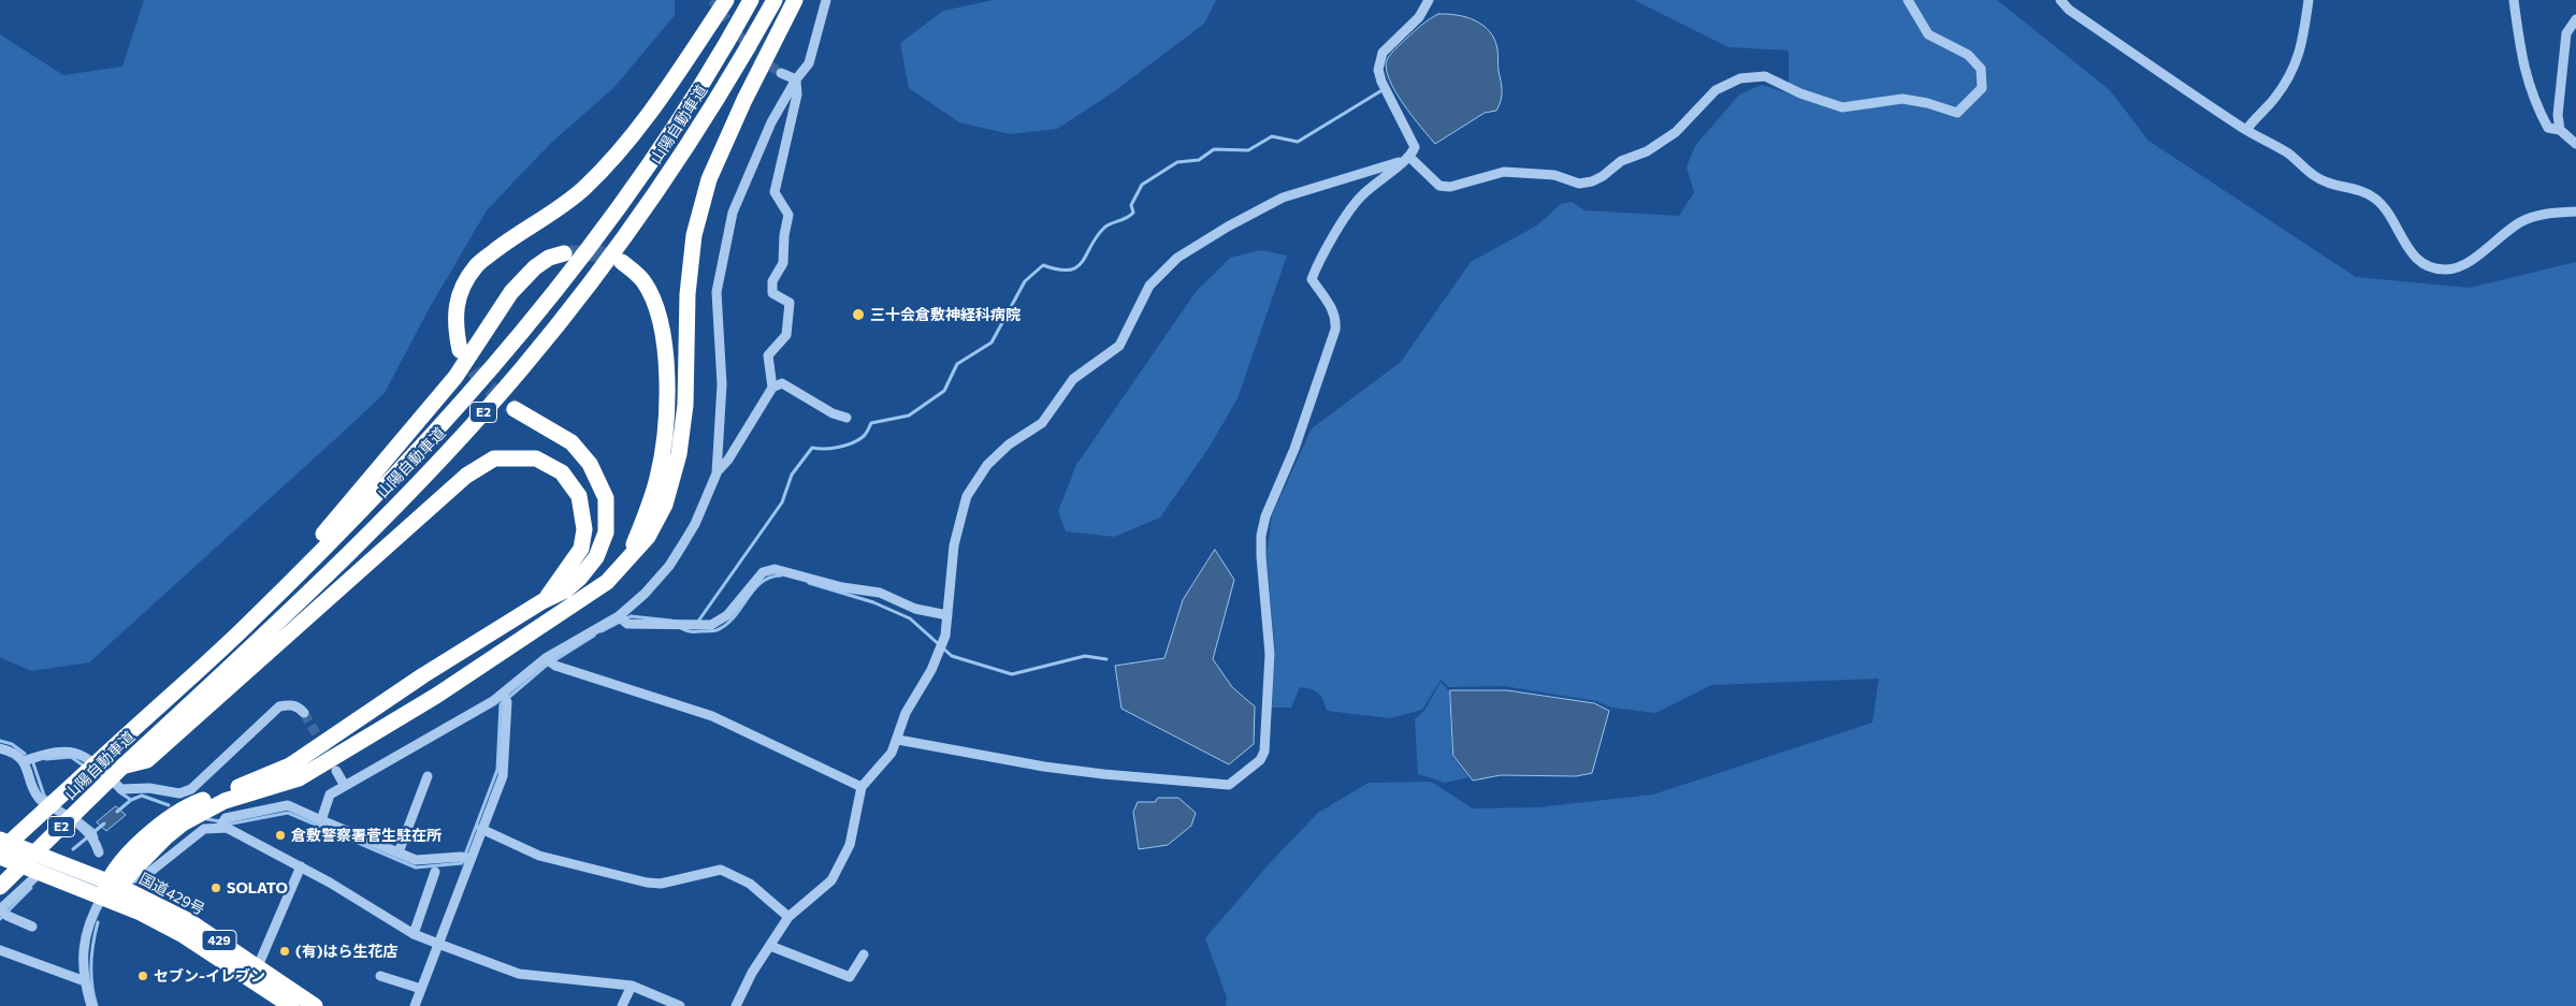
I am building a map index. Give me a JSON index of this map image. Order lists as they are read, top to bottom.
{
  "streets": {
    "highway": [
      "山陽自動車道",
      "E2",
      "国道429号",
      "429"
    ]
  },
  "places": [
    "三十会倉敷神経科病院",
    "倉敷警察署菅生駐在所",
    "SOLATO",
    "(有)はら生花店",
    "セブン-イレブン"
  ]
}
